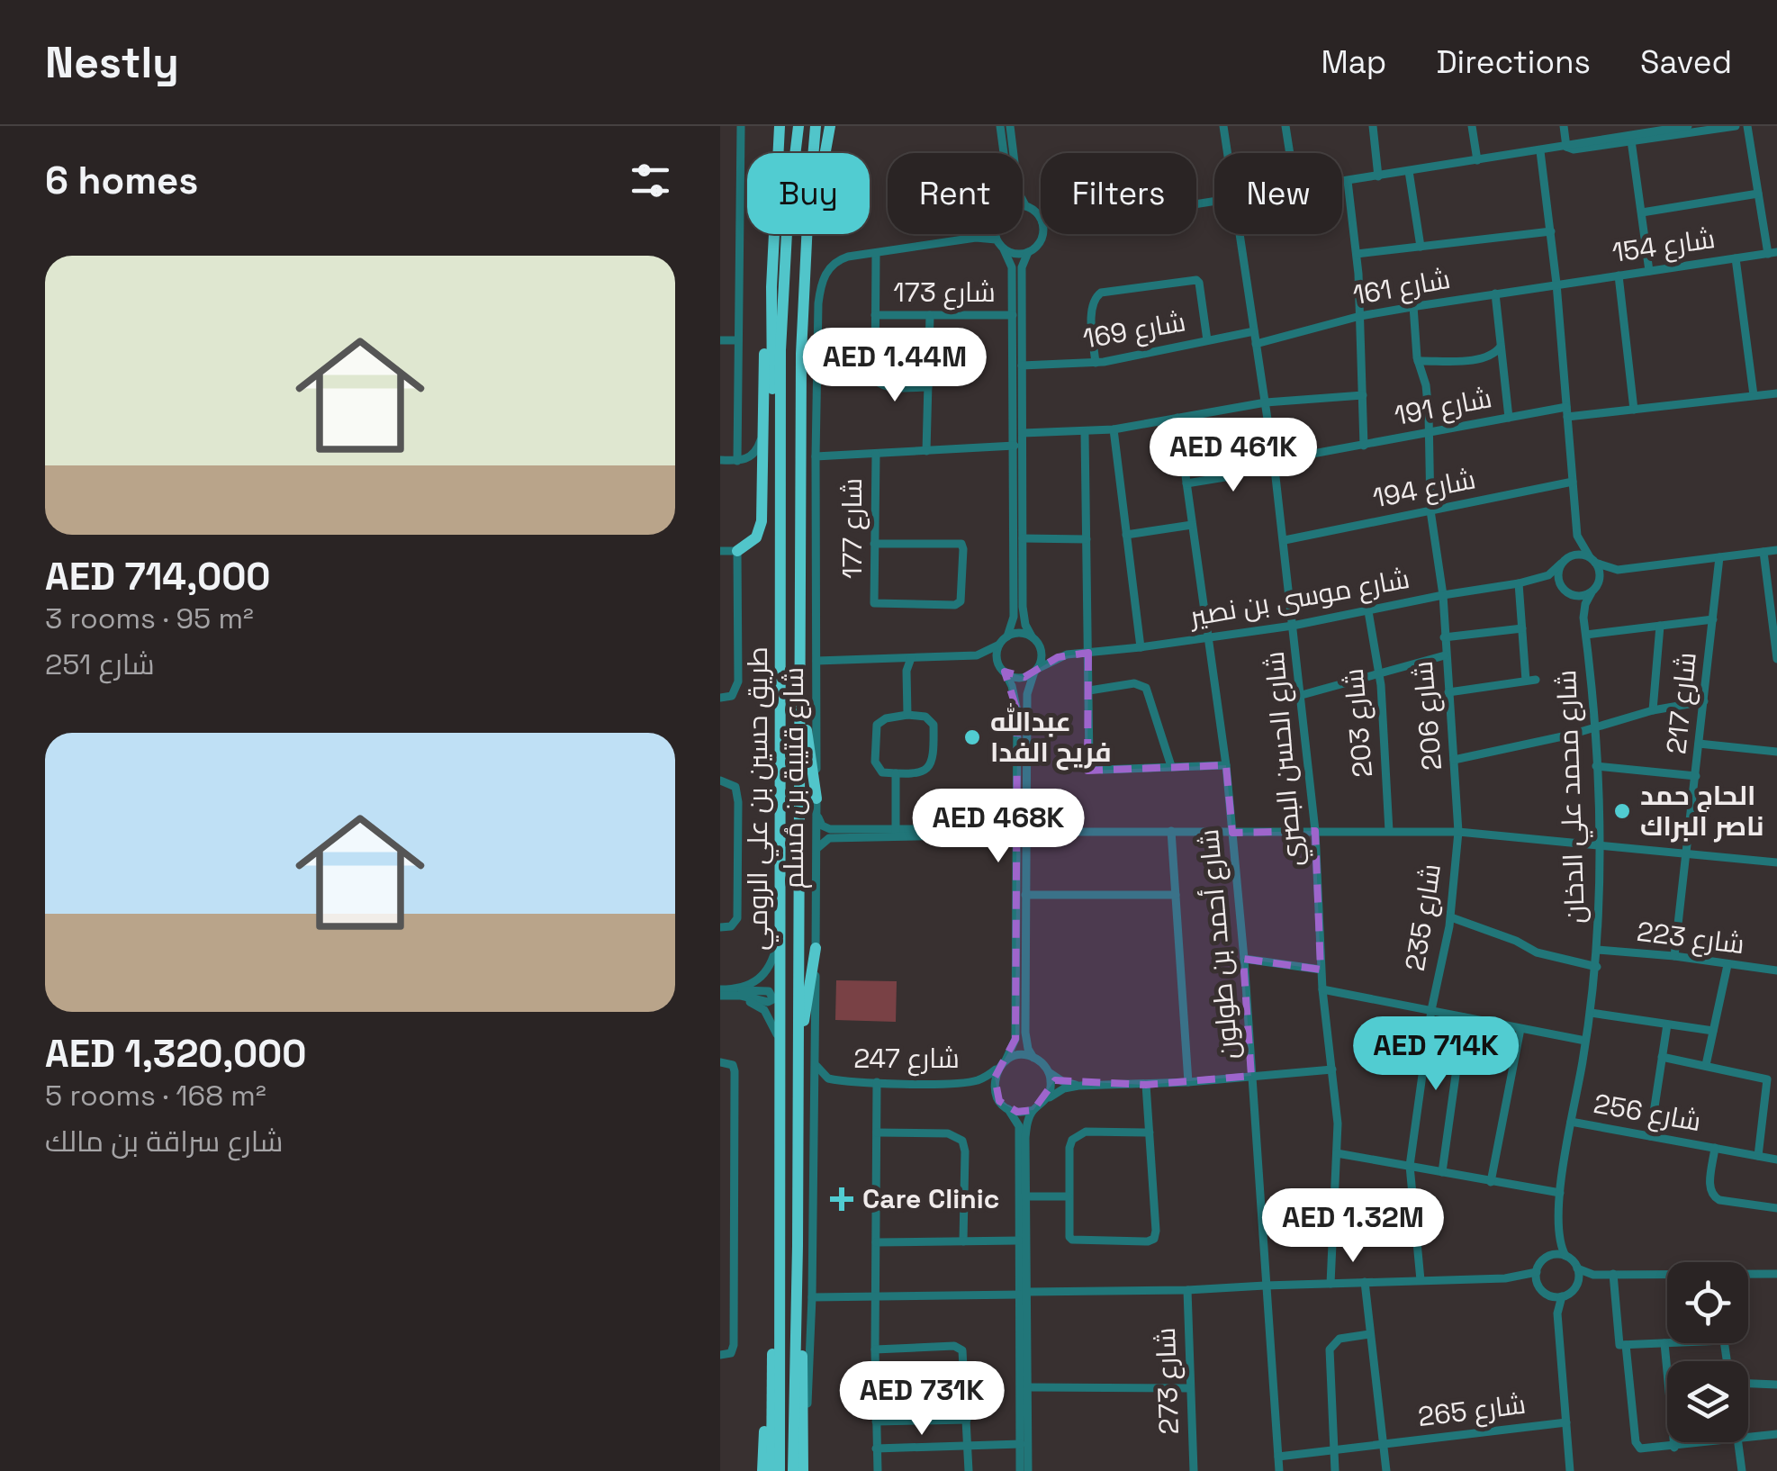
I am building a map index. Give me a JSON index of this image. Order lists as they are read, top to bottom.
{
  "streets": {
    "highway": ["طريق حسين بن علي الرومي"],
    "street": [
      "شارع 154",
      "شارع 161",
      "شارع 173",
      "شارع 169",
      "شارع 191",
      "شارع 194",
      "شارع 177",
      "شارع موسى بن نصير",
      "شارع 217",
      "شارع 206",
      "شارع 203",
      "شارع الحسن البصري",
      "شارع قتيبة بن مُسلم",
      "شارع محمد علي الدخان",
      "شارع 235",
      "شارع 223",
      "شارع أحمد بن طولون",
      "شارع 247",
      "شارع 256",
      "شارع 273",
      "شارع 265"
    ]
  },
  "crossings": [
    ["شارع 154", "شارع 161"],
    ["شارع 161", "شارع 206"],
    ["شارع 161", "شارع الحسن البصري"],
    ["شارع 169", "شارع الحسن البصري"],
    ["شارع 191", "شارع 206"],
    ["شارع 191", "شارع الحسن البصري"],
    ["شارع 194", "شارع 206"],
    ["شارع 194", "شارع الحسن البصري"],
    ["شارع موسى بن نصير", "شارع 206"],
    ["شارع موسى بن نصير", "شارع 203"],
    ["شارع موسى بن نصير", "شارع الحسن البصري"],
    ["شارع موسى بن نصير", "شارع محمد علي الدخان"],
    ["شارع موسى بن نصير", "شارع أحمد بن طولون"],
    ["شارع 217", "شارع 223"],
    ["شارع 206", "شارع 235"],
    ["شارع قتيبة بن مُسلم", "شارع 247"],
    ["شارع محمد علي الدخان", "شارع 223"],
    ["شارع محمد علي الدخان", "شارع 256"],
    ["شارع أحمد بن طولون", "شارع 265"]
  ],
  "places": {
    "other": ["عبدالله فريح الفدا", "الحاج حمد ناصر البراك"],
    "health": ["Care Clinic"]
  },
  "page": {
    "header": "Nestly",
    "nav": ["Map", "Directions", "Saved"],
    "heading": "6 homes",
    "chip": [
      "Buy",
      "Rent",
      "Filters",
      "New"
    ],
    "list": [
      {
        "name": "AED 714,000",
        "note": "3 rooms · 95 m² · شارع 251"
      },
      {
        "name": "AED 1,320,000",
        "note": "5 rooms · 168 m² · شارع سراقة بن مالك"
      }
    ],
    "price": [
      "AED 1.44M",
      "AED 461K",
      "AED 468K",
      "AED 714K",
      "AED 1.32M",
      "AED 731K"
    ]
  }
}
